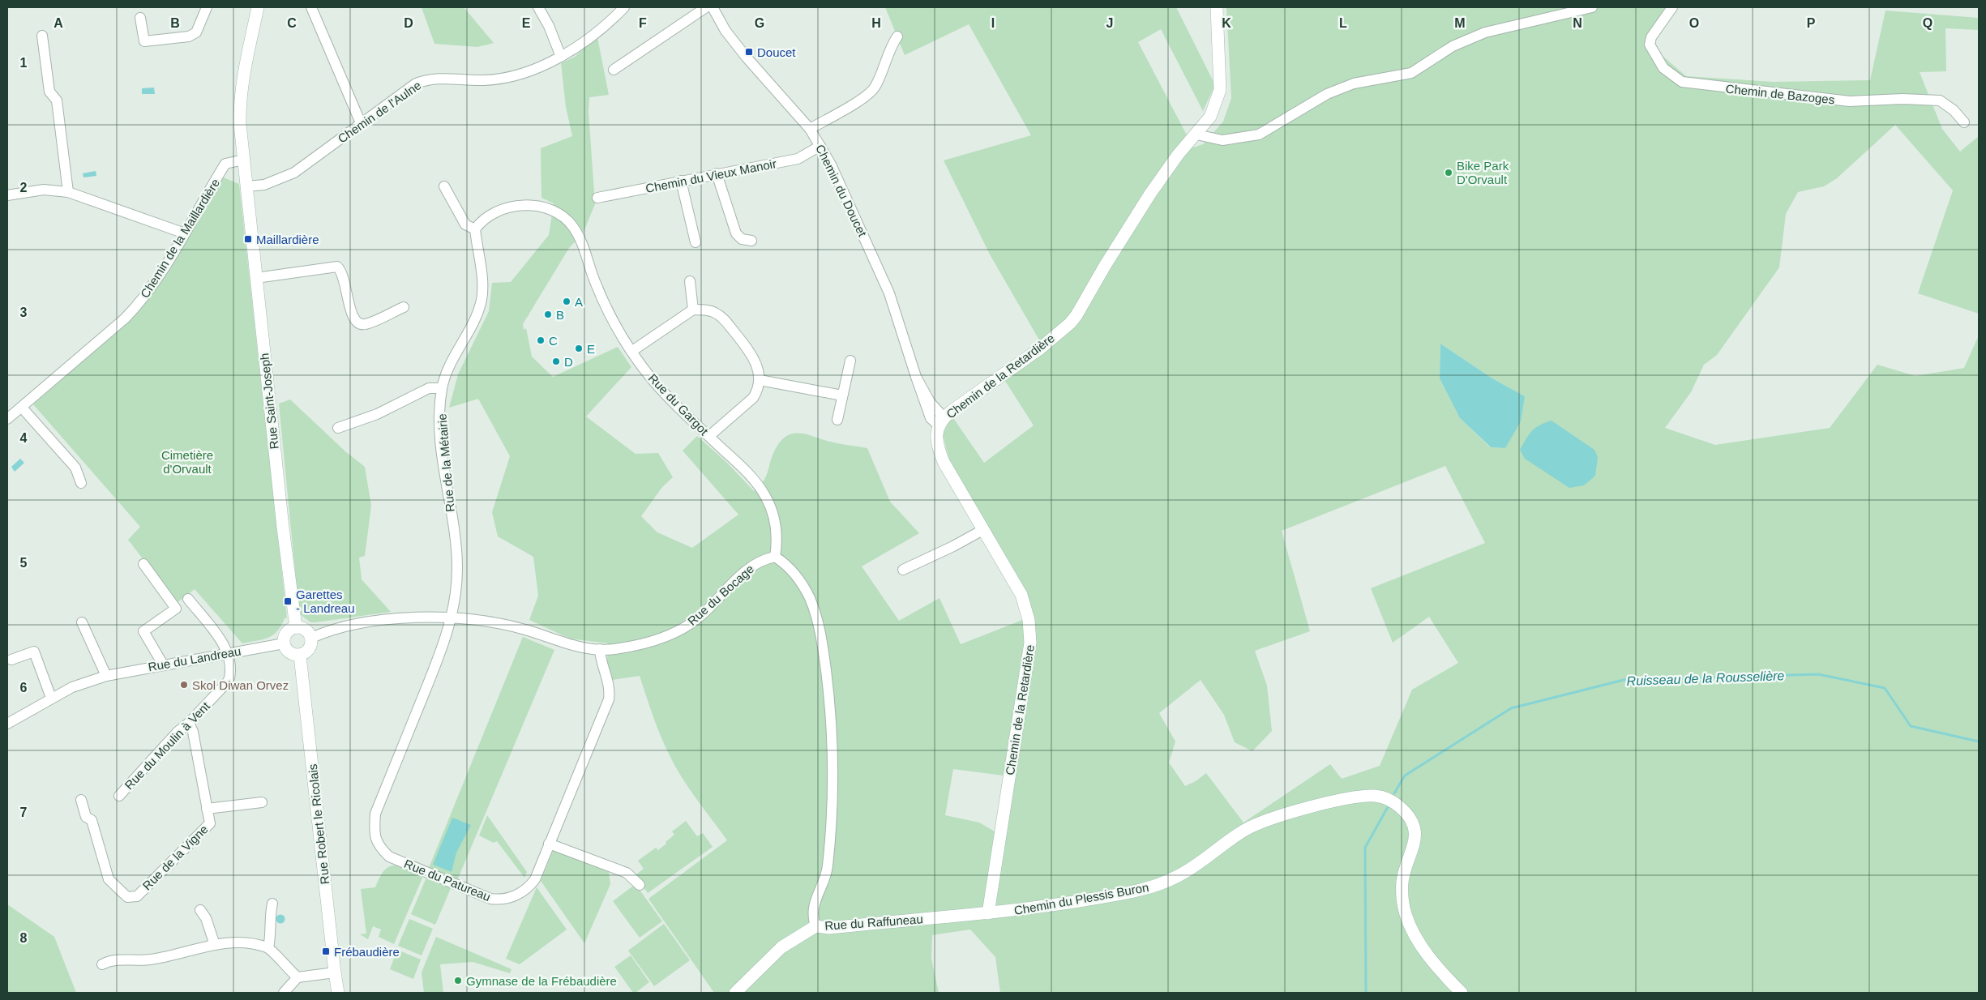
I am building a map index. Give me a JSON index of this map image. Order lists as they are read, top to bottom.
{
  "streets": {
    "street": [
      "Chemin de Bazoges",
      "Chemin de l'Aulne",
      "Chemin du Vieux Manoir",
      "Chemin du Doucet",
      "Chemin de la Maillardière",
      "Chemin de la Retardière",
      "Rue Saint-Joseph",
      "Rue du Gargot",
      "Rue de la Métairie",
      "Rue du Bocage",
      "Rue du Landreau",
      "Rue du Moulin à Vent",
      "Rue Robert le Ricolais",
      "Rue de la Vigne",
      "Rue du Patureau",
      "Chemin du Plessis Buron",
      "Rue du Raffuneau"
    ]
  },
  "crossings": [
    ["Chemin de l'Aulne", "Rue Saint-Joseph"],
    ["Chemin du Vieux Manoir", "Chemin du Doucet"],
    ["Chemin du Doucet", "Chemin de la Retardière"],
    ["Chemin de la Maillardière", "Rue Saint-Joseph"],
    ["Chemin de la Retardière", "Chemin du Plessis Buron"],
    ["Chemin de la Retardière", "Rue du Raffuneau"],
    ["Rue Saint-Joseph", "Rue du Bocage"],
    ["Rue Saint-Joseph", "Rue du Landreau"],
    ["Rue Saint-Joseph", "Rue Robert le Ricolais"],
    ["Rue du Gargot", "Rue de la Métairie"],
    ["Rue du Gargot", "Rue du Bocage"],
    ["Rue de la Métairie", "Rue du Bocage"],
    ["Rue de la Métairie", "Rue du Patureau"],
    ["Rue du Bocage", "Rue du Landreau"],
    ["Rue du Bocage", "Rue Robert le Ricolais"],
    ["Rue du Bocage", "Rue du Patureau"],
    ["Rue du Landreau", "Rue du Moulin à Vent"],
    ["Rue du Landreau", "Rue Robert le Ricolais"],
    ["Rue du Moulin à Vent", "Rue de la Vigne"],
    ["Chemin du Plessis Buron", "Rue du Raffuneau"]
  ],
  "water": ["Ruisseau de la Rousselière"],
  "parks": ["Cimetière d'Orvault"],
  "places": {
    "transit": [
      "Doucet",
      "Maillardière",
      "Garettes - Landreau",
      "Frébaudière"
    ],
    "other": [
      "Bike Park D'Orvault",
      "A",
      "B",
      "C",
      "E",
      "D",
      "Skol Diwan Orvez",
      "Gymnase de la Frébaudière"
    ]
  },
  "grid": {
    "columns": [
      "A",
      "B",
      "C",
      "D",
      "E",
      "F",
      "G",
      "H",
      "I",
      "J",
      "K",
      "L",
      "M",
      "N",
      "O",
      "P",
      "Q"
    ],
    "rows": [
      "1",
      "2",
      "3",
      "4",
      "5",
      "6",
      "7",
      "8"
    ]
  }
}
